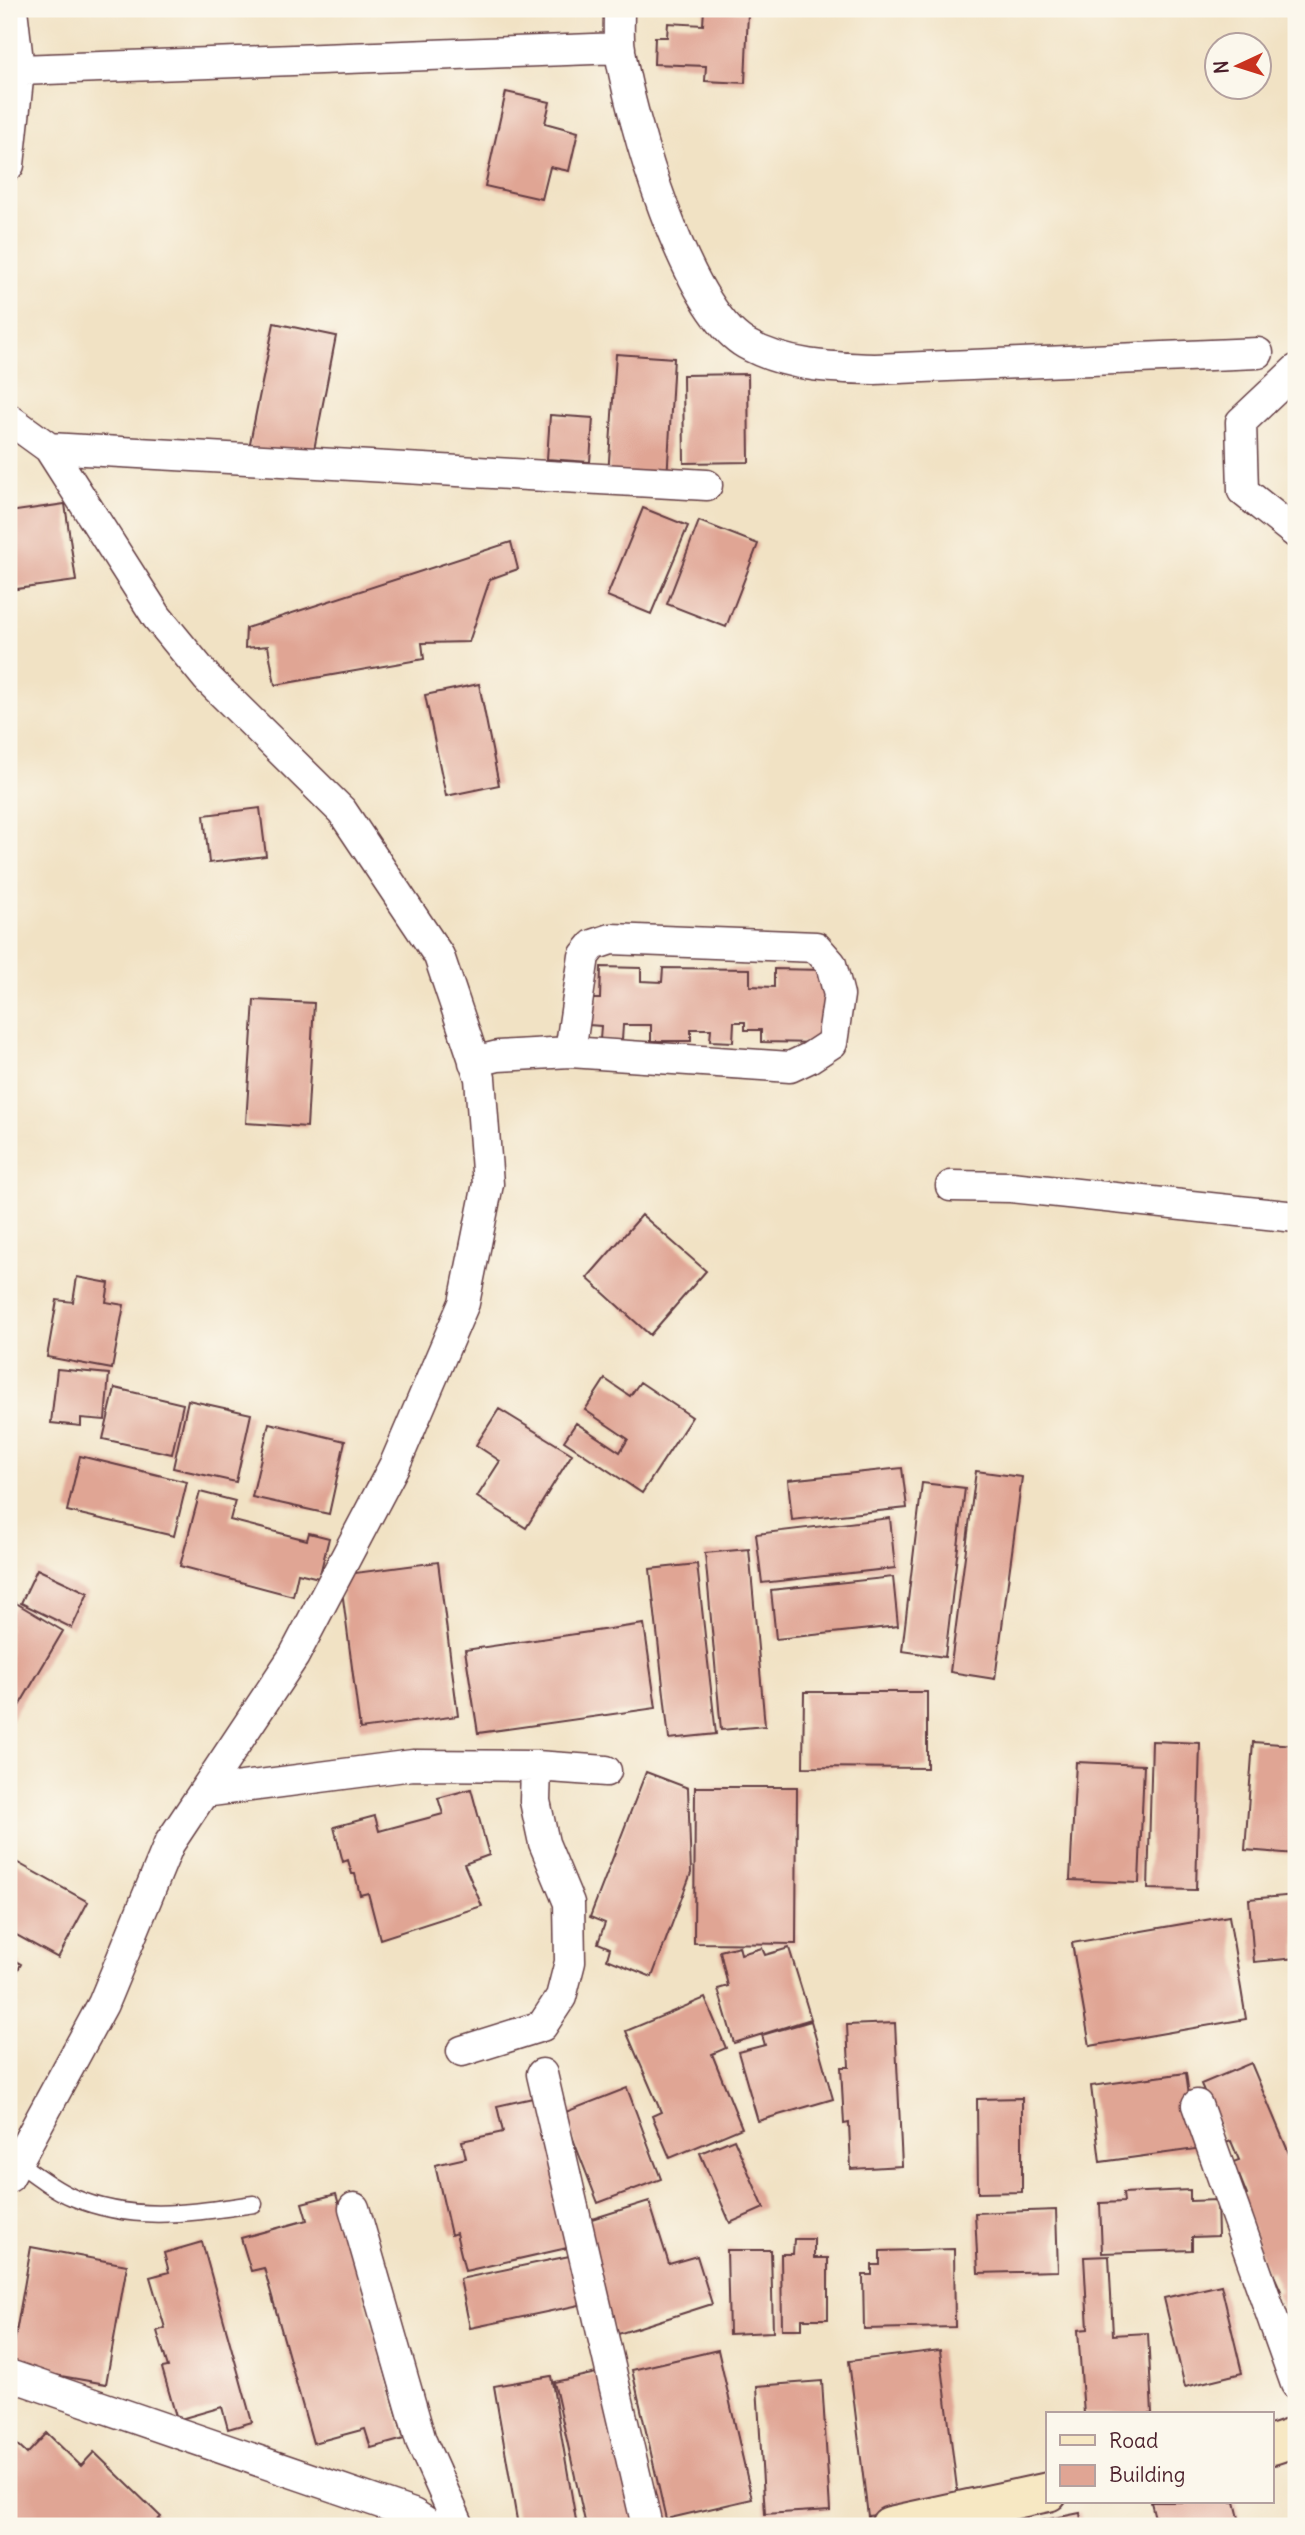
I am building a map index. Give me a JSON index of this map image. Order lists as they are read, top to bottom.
{
  "legend": ["Road", "Building"],
  "north": "left"
}
